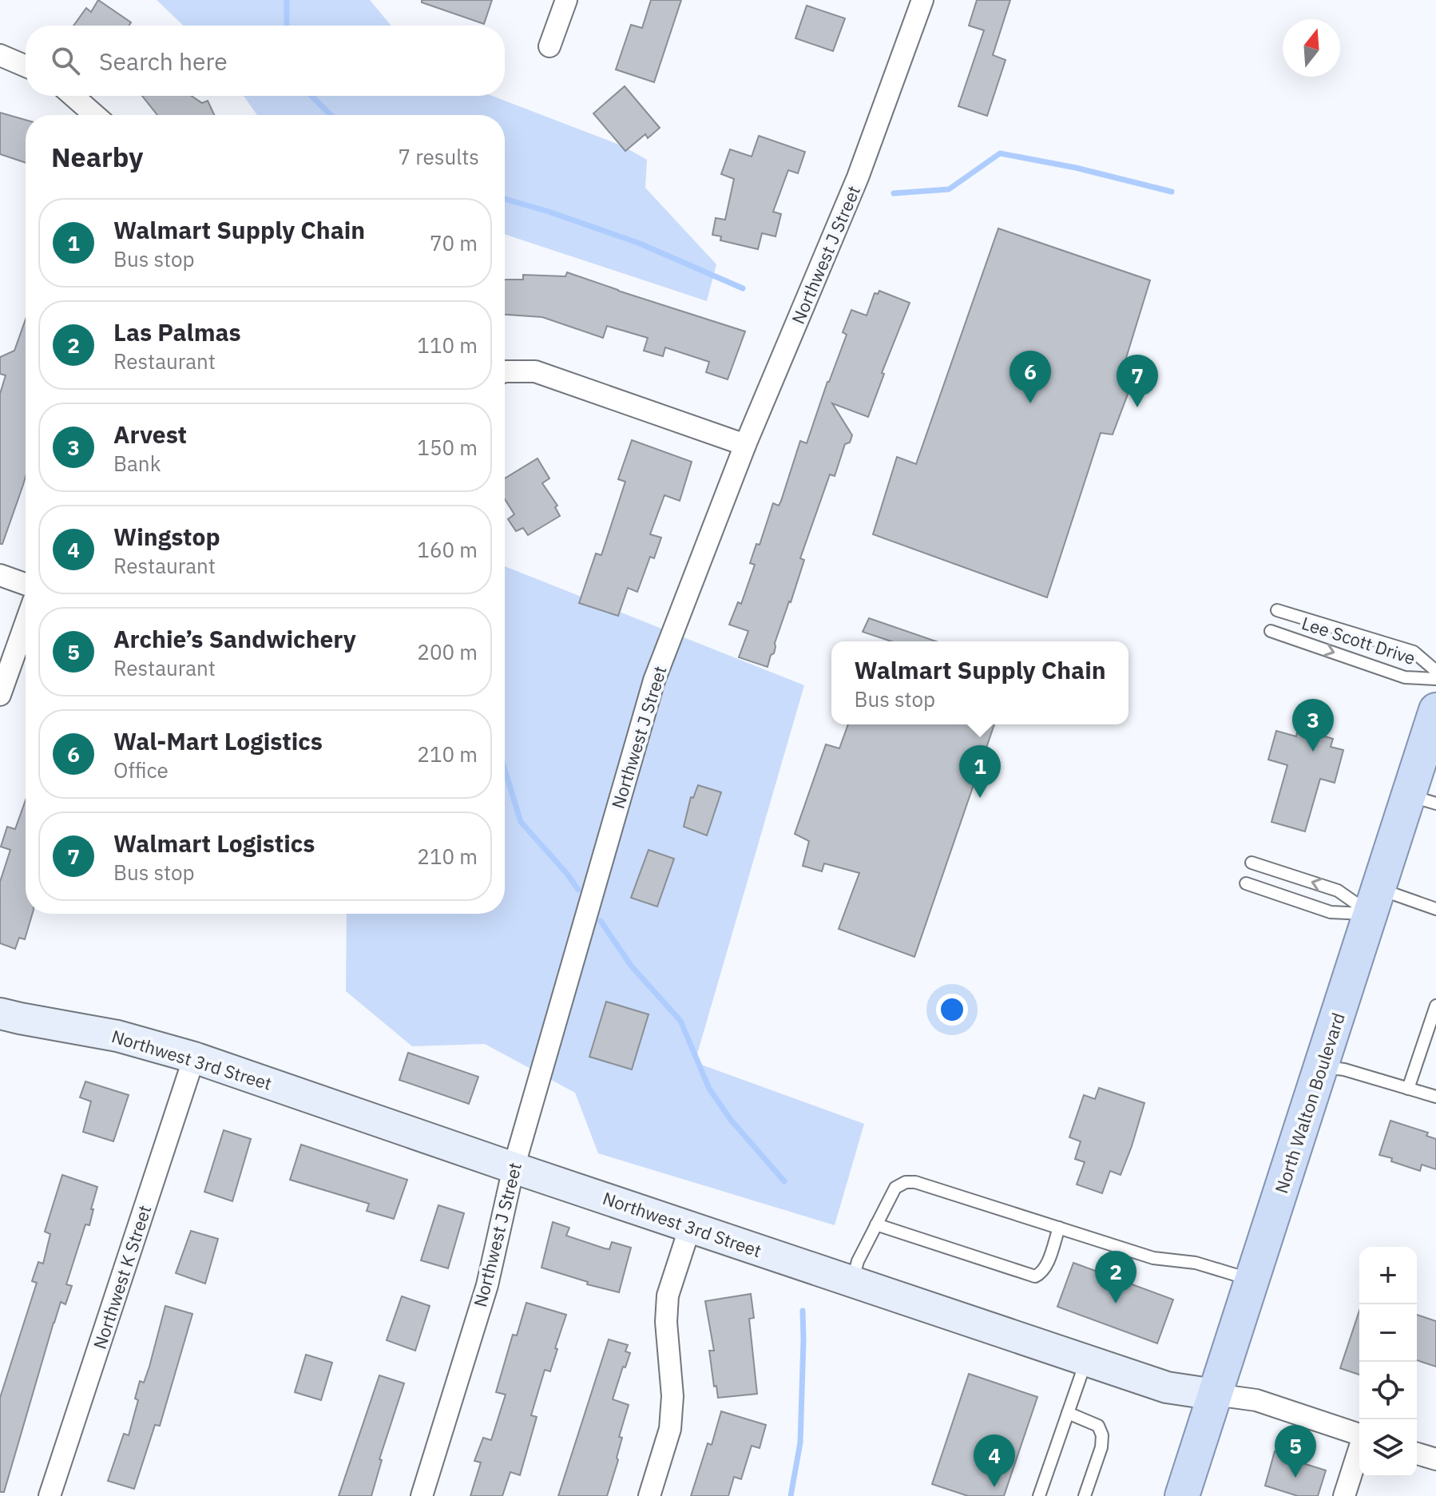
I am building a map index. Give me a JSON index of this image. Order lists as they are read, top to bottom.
{
  "streets": {
    "main road": ["North Walton Boulevard"],
    "street": ["Northwest J Street", "Northwest 3rd Street", "Northwest K Street"],
    "lane": ["Lee Scott Drive"]
  },
  "crossings": [
    ["Northwest J Street", "Northwest 3rd Street"],
    ["Northwest 3rd Street", "North Walton Boulevard"],
    ["Northwest 3rd Street", "Northwest K Street"]
  ],
  "north": "top",
  "page": {
    "search": "Search here",
    "heading": ["Nearby", "7 results"],
    "list": [
      {
        "mark": "1",
        "name": "Walmart Supply Chain",
        "note": "Bus stop",
        "value": "70 m"
      },
      {
        "mark": "2",
        "name": "Las Palmas",
        "note": "Restaurant",
        "value": "110 m"
      },
      {
        "mark": "3",
        "name": "Arvest",
        "note": "Bank",
        "value": "150 m"
      },
      {
        "mark": "4",
        "name": "Wingstop",
        "note": "Restaurant",
        "value": "160 m"
      },
      {
        "mark": "5",
        "name": "Archie’s Sandwichery",
        "note": "Restaurant",
        "value": "200 m"
      },
      {
        "mark": "6",
        "name": "Wal-Mart Logistics",
        "note": "Office",
        "value": "210 m"
      },
      {
        "mark": "7",
        "name": "Walmart Logistics",
        "note": "Bus stop",
        "value": "210 m"
      }
    ],
    "pins": [
      "6",
      "7",
      "3",
      "1",
      "2",
      "5",
      "4"
    ],
    "popup": ["Walmart Supply Chain", "Bus stop"],
    "map_buttons": ["+", "−"]
  }
}
